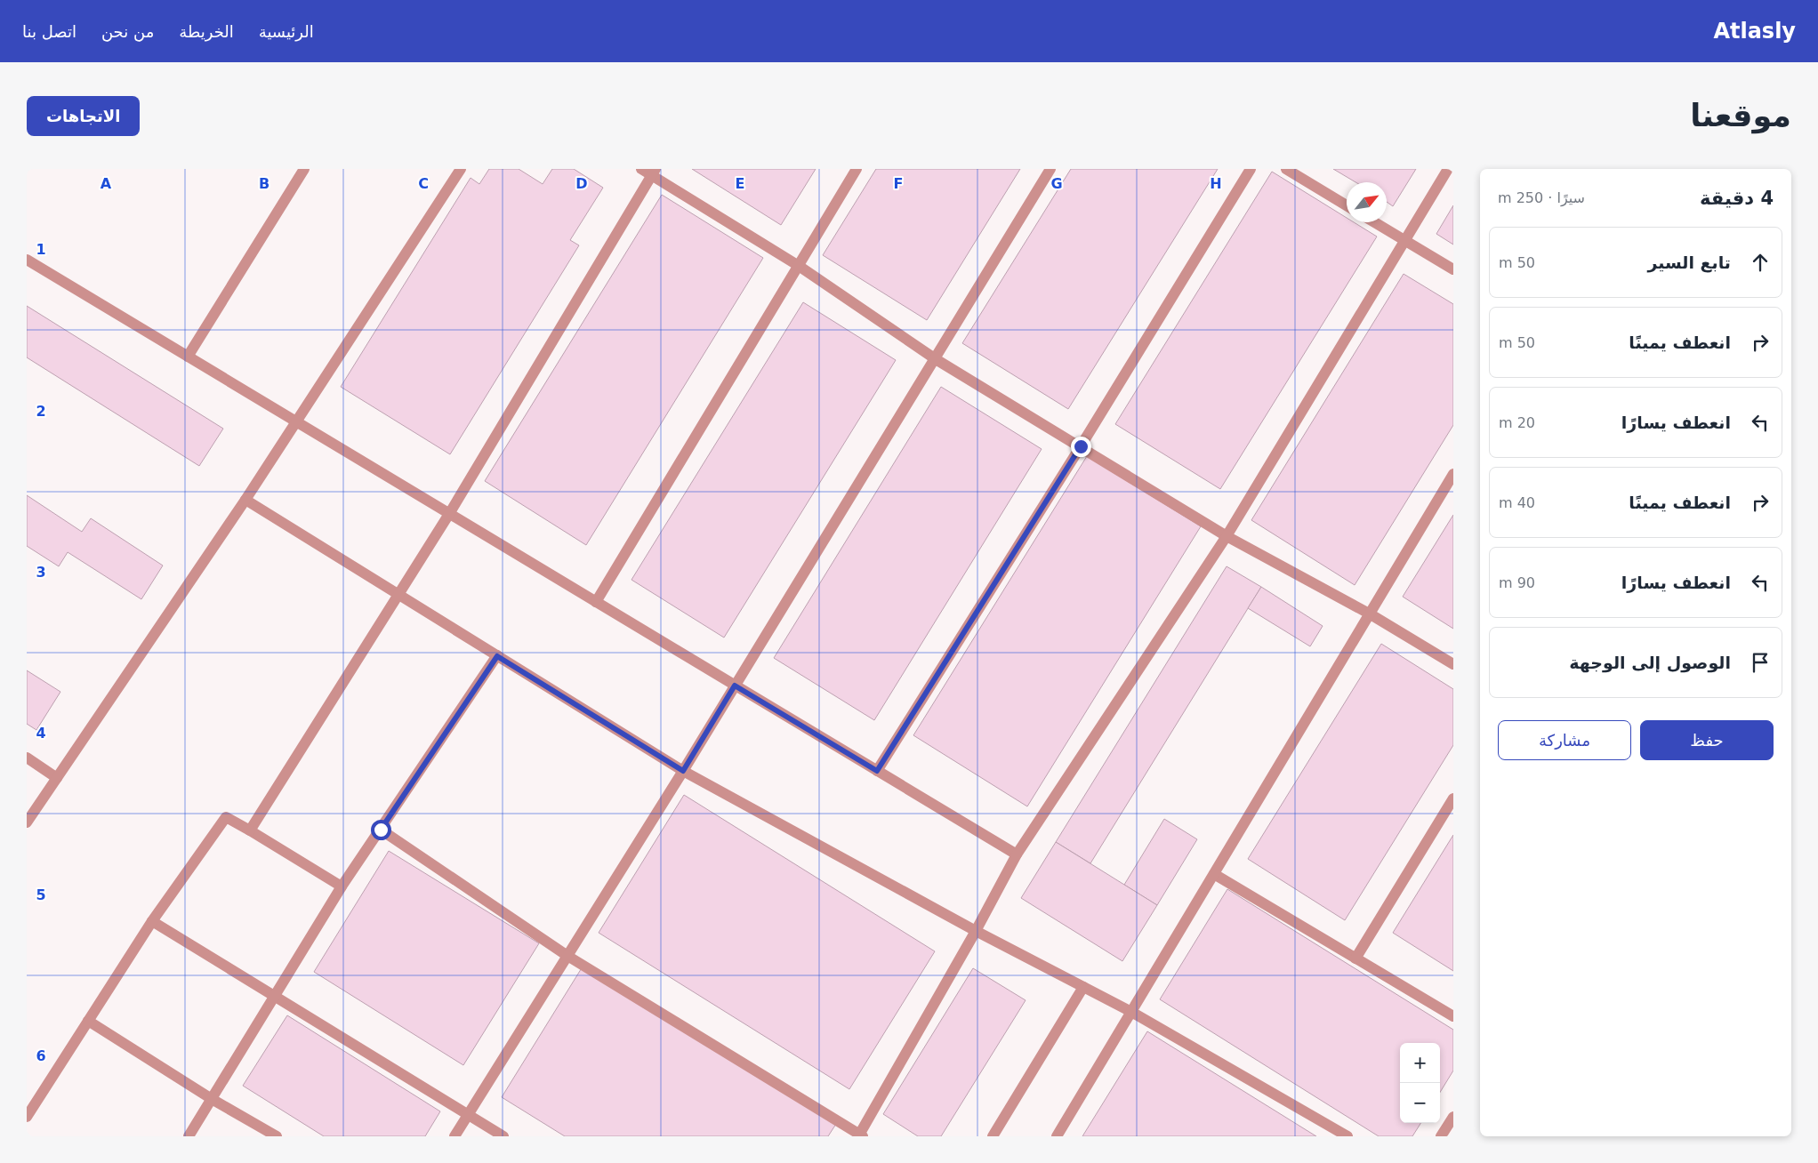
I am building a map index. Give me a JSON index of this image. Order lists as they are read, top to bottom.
{
  "north": "top right",
  "page": {
    "header": "Atlasly",
    "nav": [
      "الرئيسية",
      "الخريطة",
      "من نحن",
      "اتصل بنا"
    ],
    "buttons": [
      "الاتجاهات",
      ["حفظ", "مشاركة"]
    ],
    "title": "موقعنا",
    "heading": ["4 دقيقة", "سيرًا · 250 m"],
    "list": [
      ["تابع السير", "50 m"],
      ["انعطف يمينًا", "50 m"],
      ["انعطف يسارًا", "20 m"],
      ["انعطف يمينًا", "40 m"],
      ["انعطف يسارًا", "90 m"],
      "الوصول إلى الوجهة"
    ],
    "map_buttons": ["+", "−"]
  },
  "grid": {
    "columns": [
      "A",
      "B",
      "C",
      "D",
      "E",
      "F",
      "G",
      "H"
    ],
    "rows": [
      "1",
      "2",
      "3",
      "4",
      "5",
      "6"
    ]
  }
}
